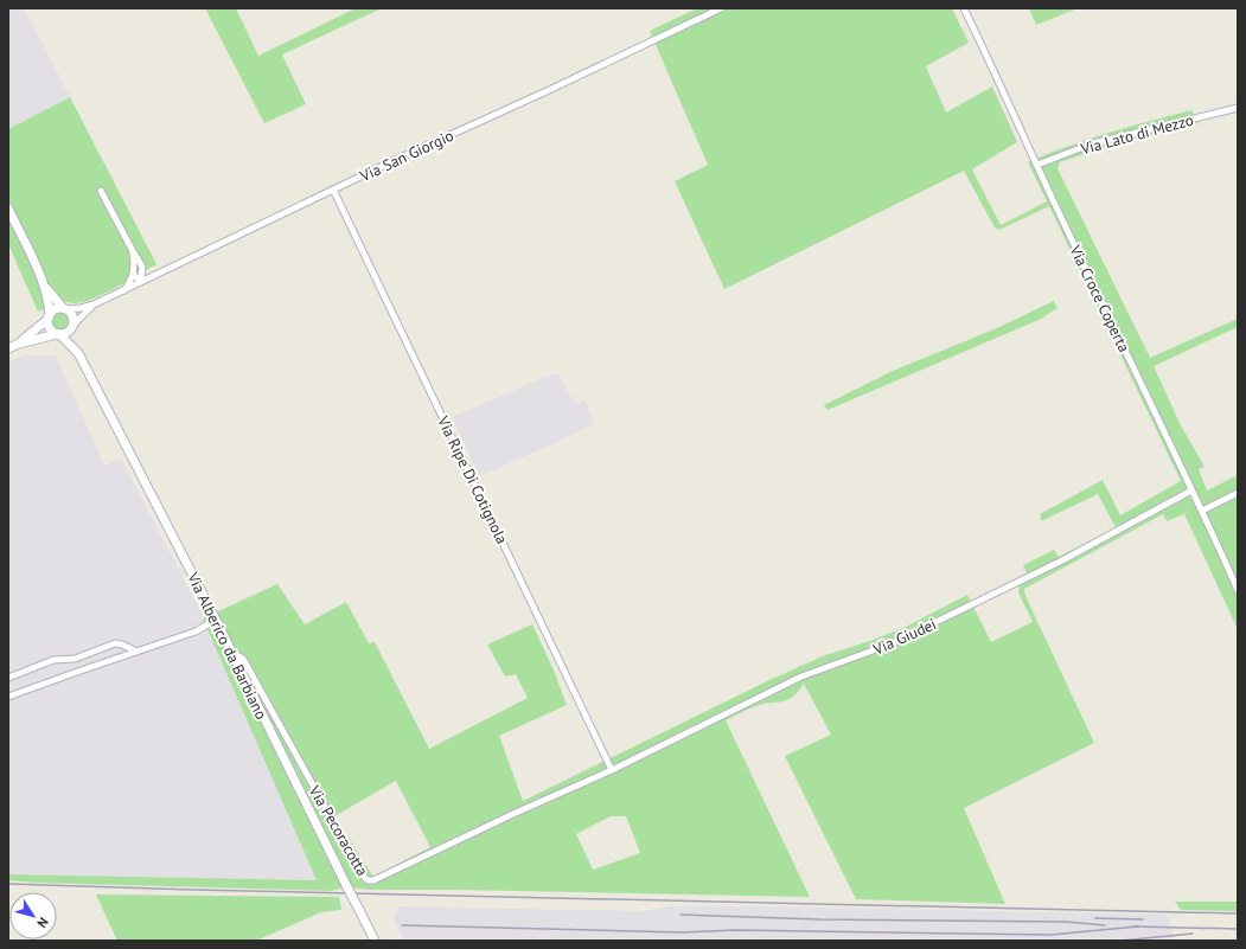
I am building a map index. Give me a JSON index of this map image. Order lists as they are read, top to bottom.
{
  "streets": {
    "main road": ["Via Alberico da Barbiano"],
    "street": [
      "Via Lato di Mezzo",
      "Via San Giorgio",
      "Via Croce Coperta",
      "Via Ripe Di Cotignola",
      "Via Giudei",
      "Via Pecoracotta"
    ]
  },
  "crossings": [
    ["Via Lato di Mezzo", "Via Croce Coperta"],
    ["Via San Giorgio", "Via Ripe Di Cotignola"],
    ["Via San Giorgio", "Via Alberico da Barbiano"],
    ["Via Croce Coperta", "Via Giudei"],
    ["Via Ripe Di Cotignola", "Via Giudei"],
    ["Via Ripe Di Cotignola", "Via Pecoracotta"],
    ["Via Giudei", "Via Pecoracotta"],
    ["Via Alberico da Barbiano", "Via Pecoracotta"]
  ],
  "north": "bottom right"
}
